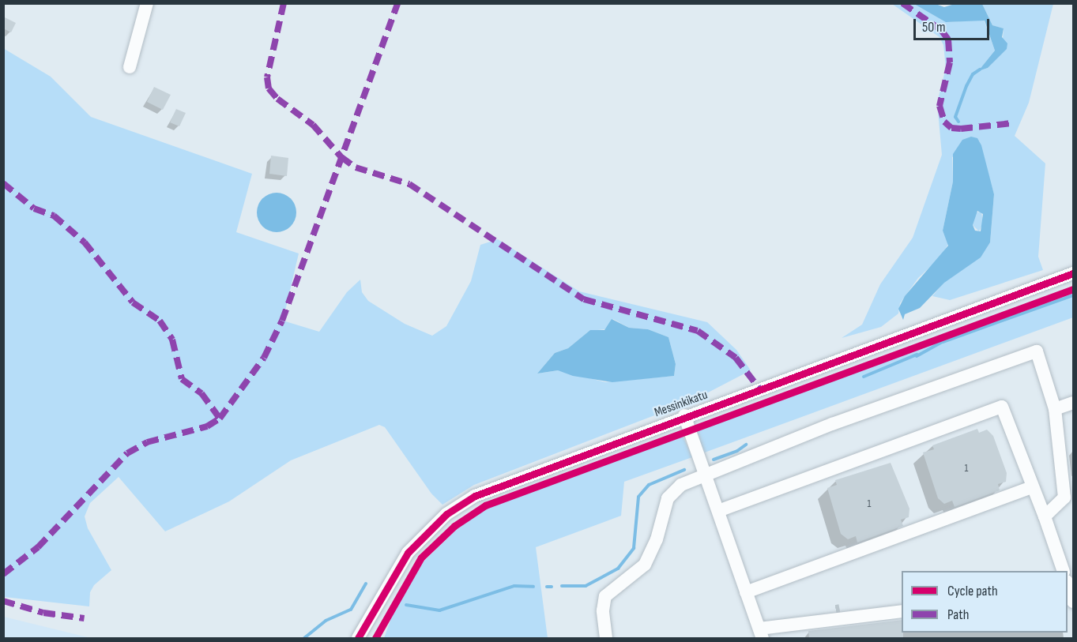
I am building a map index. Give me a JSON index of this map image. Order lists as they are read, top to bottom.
{
  "streets": {
    "street": ["Messinkikatu"]
  },
  "house_numbers": ["1", "1"],
  "legend": ["Cycle path", "Path"],
  "scale_bar": "50 m"
}
